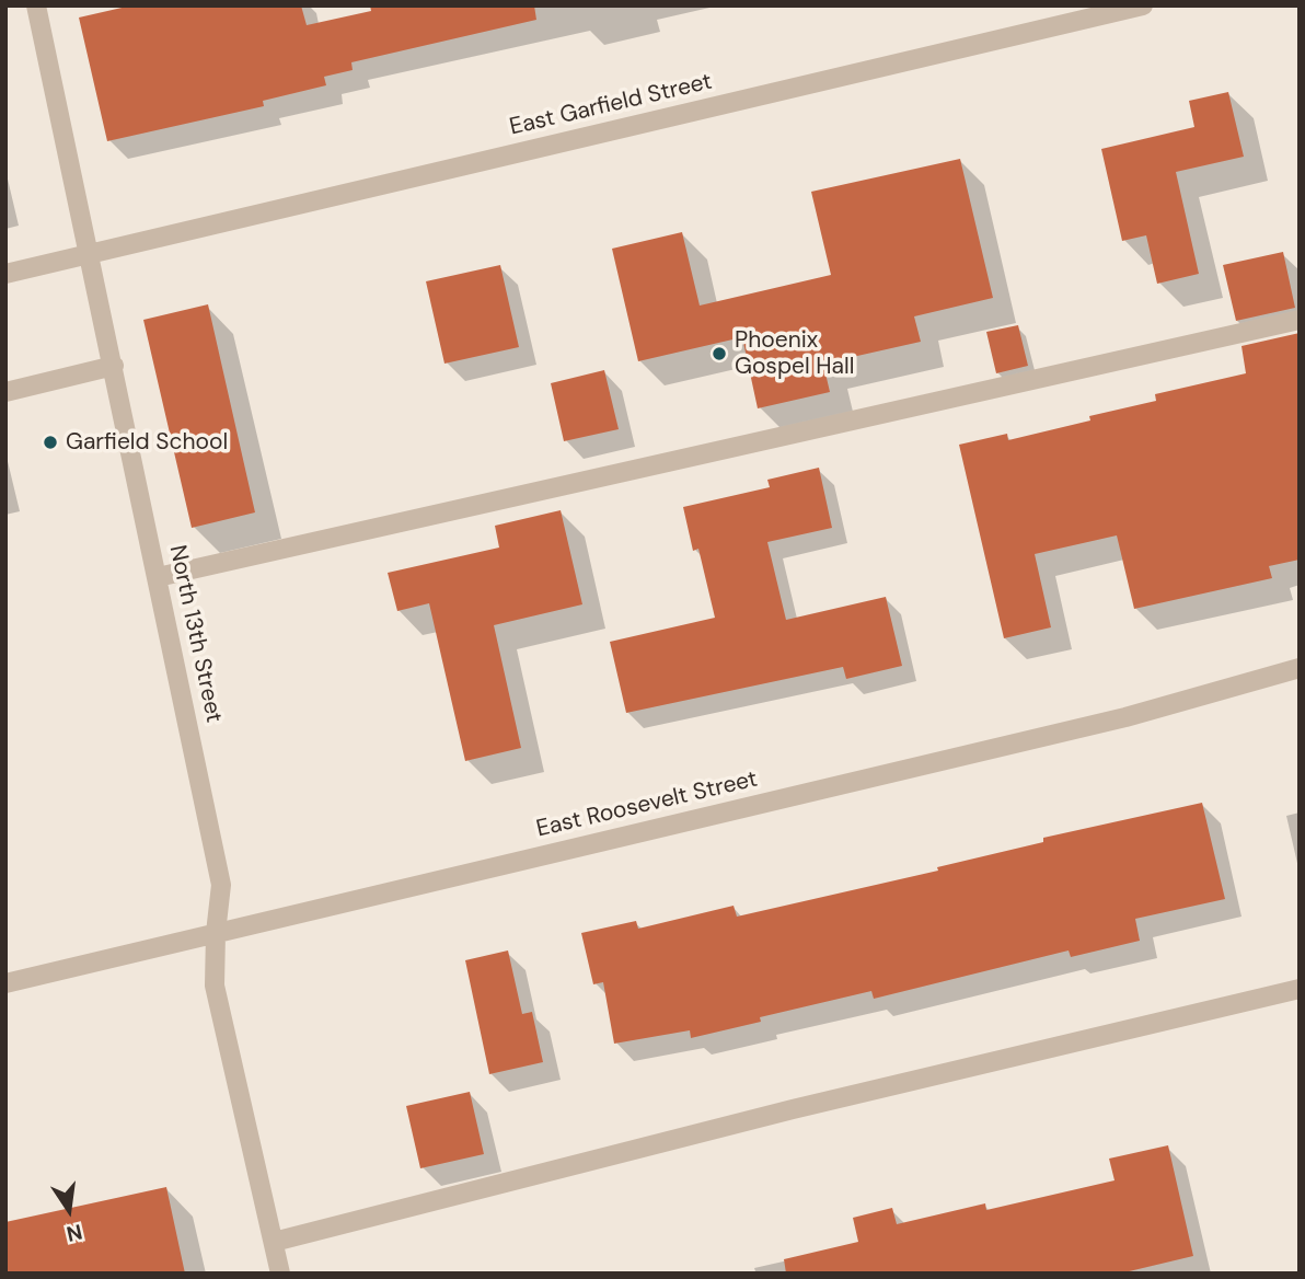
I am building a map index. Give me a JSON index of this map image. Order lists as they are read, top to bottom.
{
  "streets": {
    "street": ["East Garfield Street", "North 13th Street", "East Roosevelt Street"]
  },
  "crossings": [
    ["East Garfield Street", "North 13th Street"],
    ["North 13th Street", "East Roosevelt Street"]
  ],
  "places": ["Phoenix Gospel Hall", "Garfield School"],
  "north": "bottom"
}
